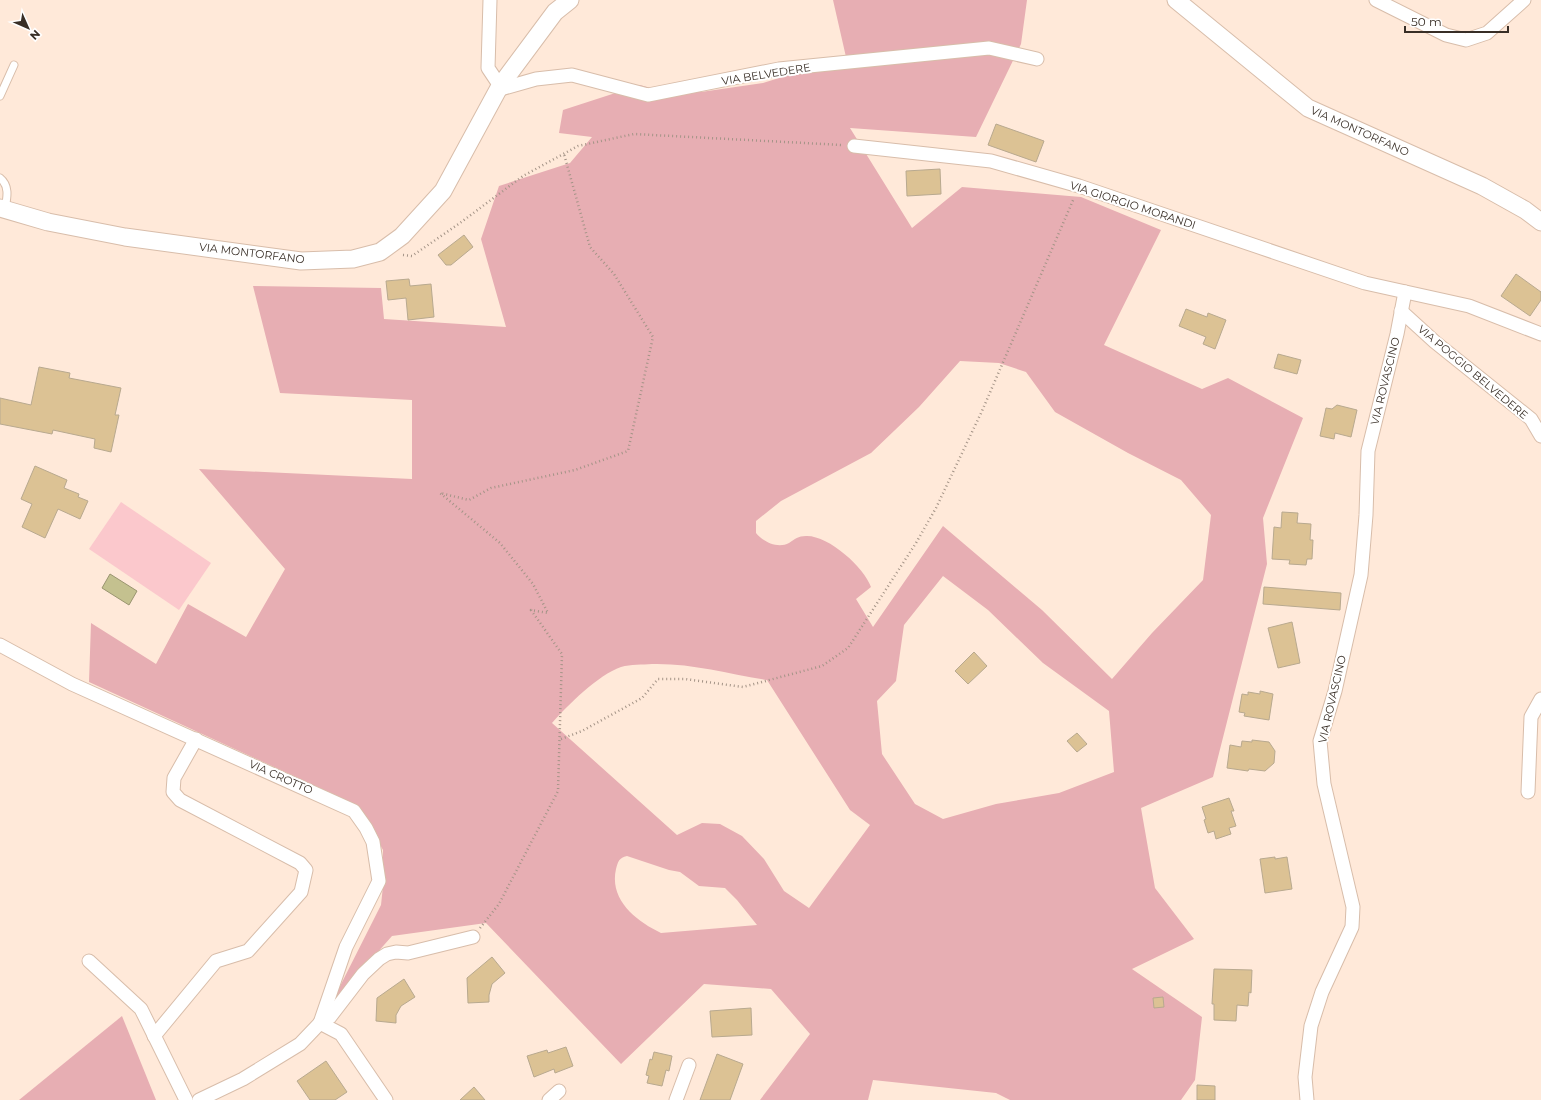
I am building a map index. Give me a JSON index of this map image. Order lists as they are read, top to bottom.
{
  "streets": {
    "street": [
      "VIA BELVEDERE",
      "VIA MONTORFANO",
      "VIA GIORGIO MORANDI",
      "VIA POGGIO BELVEDERE",
      "VIA ROVASCINO",
      "VIA CROTTO"
    ]
  },
  "crossings": [
    ["VIA BELVEDERE", "VIA MONTORFANO"],
    ["VIA GIORGIO MORANDI", "VIA ROVASCINO"],
    ["VIA POGGIO BELVEDERE", "VIA ROVASCINO"]
  ],
  "scale_bar": "50 m",
  "north": "bottom right"
}
